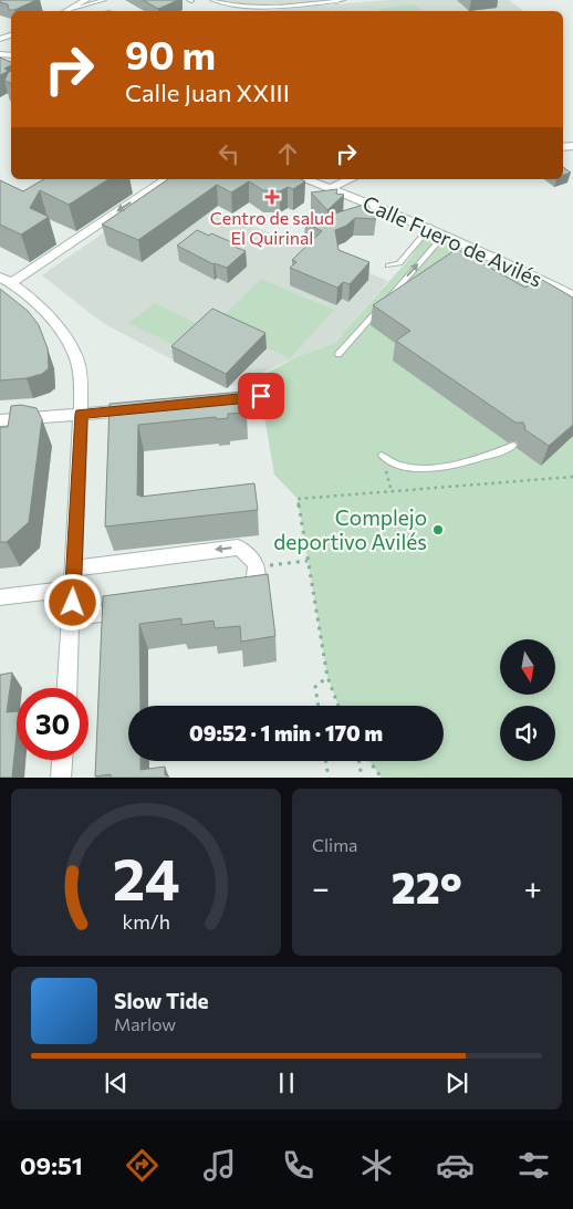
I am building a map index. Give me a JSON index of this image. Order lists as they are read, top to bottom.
{
  "streets": {
    "street": ["Calle Fuero de Avilés"]
  },
  "places": {
    "health": ["Centro de salud El Quirinal"],
    "other": ["Complejo deportivo Avilés"]
  },
  "north": "bottom",
  "page": {
    "turn": ["90 m", "Calle Juan XXIII"],
    "limit": "30",
    "trip": "09:52 · 1 min · 170 m",
    "tile": "Clima",
    "heat": ["−", "22°", "+"],
    "song": ["Slow Tide", "Marlow"],
    "tabs": "09:51",
    "gauge": ["24", "km/h"]
  }
}
